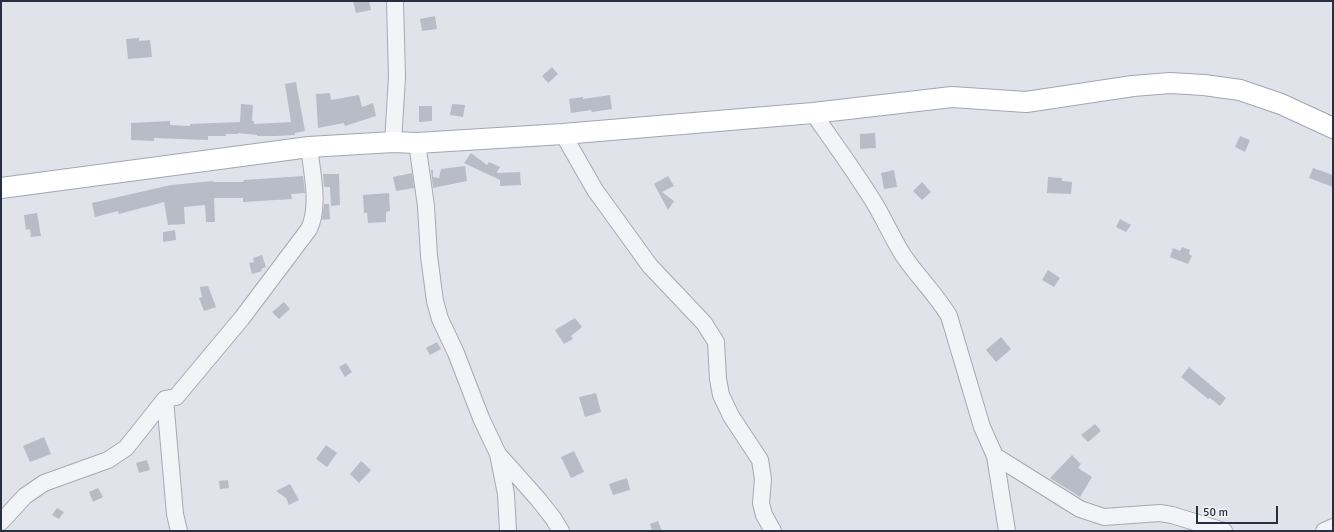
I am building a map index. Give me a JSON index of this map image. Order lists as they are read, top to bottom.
{
  "scale_bar": "50 m"
}
